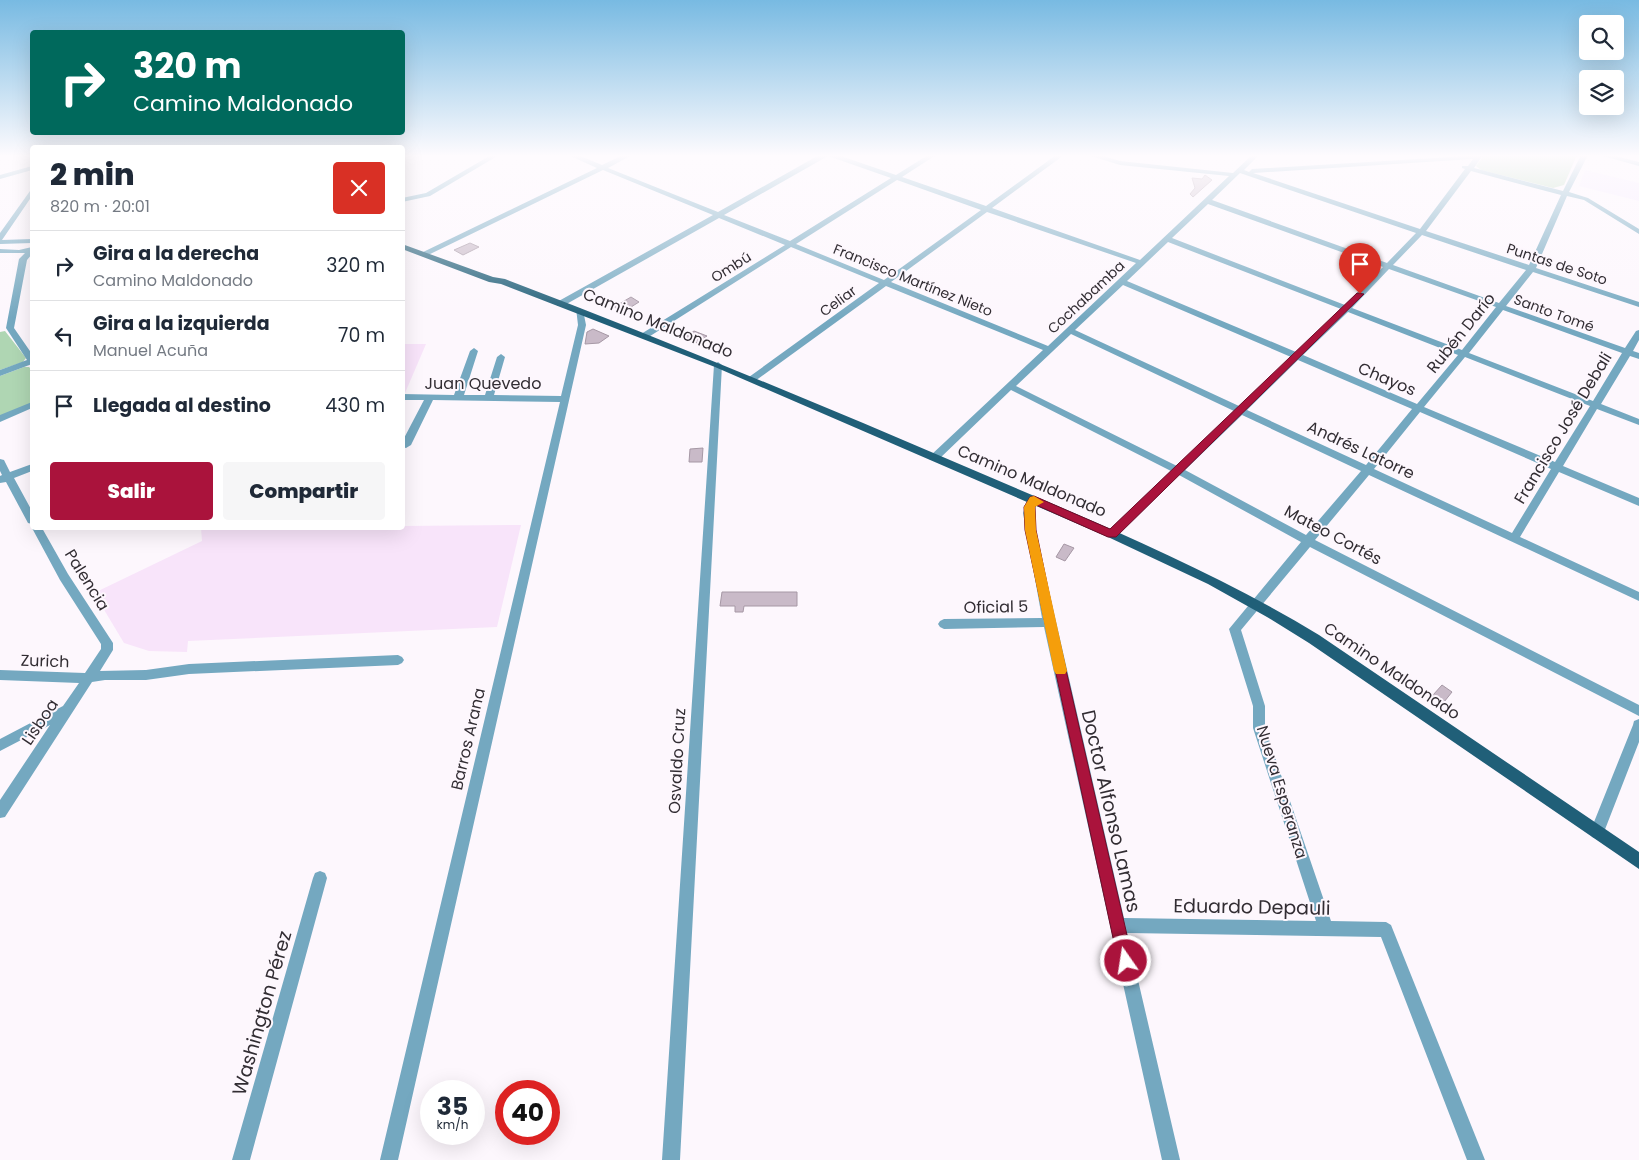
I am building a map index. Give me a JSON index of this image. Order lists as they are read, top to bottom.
{
  "streets": {
    "main road": ["Camino Maldonado"],
    "street": [
      "Puntas de Soto",
      "Ombú",
      "Francisco Martínez Nieto",
      "Cochabamba",
      "Celiar",
      "Santo Tomé",
      "Rubén Darío",
      "Chayos",
      "Juan Quevedo",
      "Francisco José Debali",
      "Andrés Latorre",
      "Mateo Cortés",
      "Palencia",
      "Oficial 5",
      "Zurich",
      "Lisboa",
      "Barros Arana",
      "Osvaldo Cruz",
      "Nueva Esperanza",
      "Doctor Alfonso Lamas",
      "Eduardo Depauli",
      "Washington Pérez"
    ]
  },
  "crossings": [
    ["Puntas de Soto", "Rubén Darío"],
    ["Ombú", "Francisco Martínez Nieto"],
    ["Ombú", "Camino Maldonado"],
    ["Francisco Martínez Nieto", "Cochabamba"],
    ["Francisco Martínez Nieto", "Celiar"],
    ["Cochabamba", "Camino Maldonado"],
    ["Cochabamba", "Chayos"],
    ["Cochabamba", "Andrés Latorre"],
    ["Cochabamba", "Mateo Cortés"],
    ["Celiar", "Camino Maldonado"],
    ["Santo Tomé", "Rubén Darío"],
    ["Santo Tomé", "Francisco José Debali"],
    ["Camino Maldonado", "Rubén Darío"],
    ["Camino Maldonado", "Barros Arana"],
    ["Camino Maldonado", "Osvaldo Cruz"],
    ["Camino Maldonado", "Nueva Esperanza"],
    ["Camino Maldonado", "Doctor Alfonso Lamas"],
    ["Rubén Darío", "Chayos"],
    ["Rubén Darío", "Andrés Latorre"],
    ["Rubén Darío", "Mateo Cortés"],
    ["Rubén Darío", "Nueva Esperanza"],
    ["Chayos", "Francisco José Debali"],
    ["Juan Quevedo", "Barros Arana"],
    ["Francisco José Debali", "Andrés Latorre"],
    ["Palencia", "Lisboa"],
    ["Oficial 5", "Doctor Alfonso Lamas"],
    ["Zurich", "Lisboa"],
    ["Nueva Esperanza", "Eduardo Depauli"],
    ["Doctor Alfonso Lamas", "Eduardo Depauli"]
  ],
  "page": {
    "turn": ["320 m", "Camino Maldonado"],
    "heading": ["2 min", "820 m · 20:01"],
    "list": [
      {
        "name": "Gira a la derecha",
        "note": "Camino Maldonado",
        "value": "320 m"
      },
      {
        "name": "Gira a la izquierda",
        "note": "Manuel Acuña",
        "value": "70 m"
      },
      {
        "name": "Llegada al destino",
        "value": "430 m"
      }
    ],
    "buttons": ["Salir", "Compartir"],
    "speed": "35 km/h",
    "limit": "40"
  }
}
